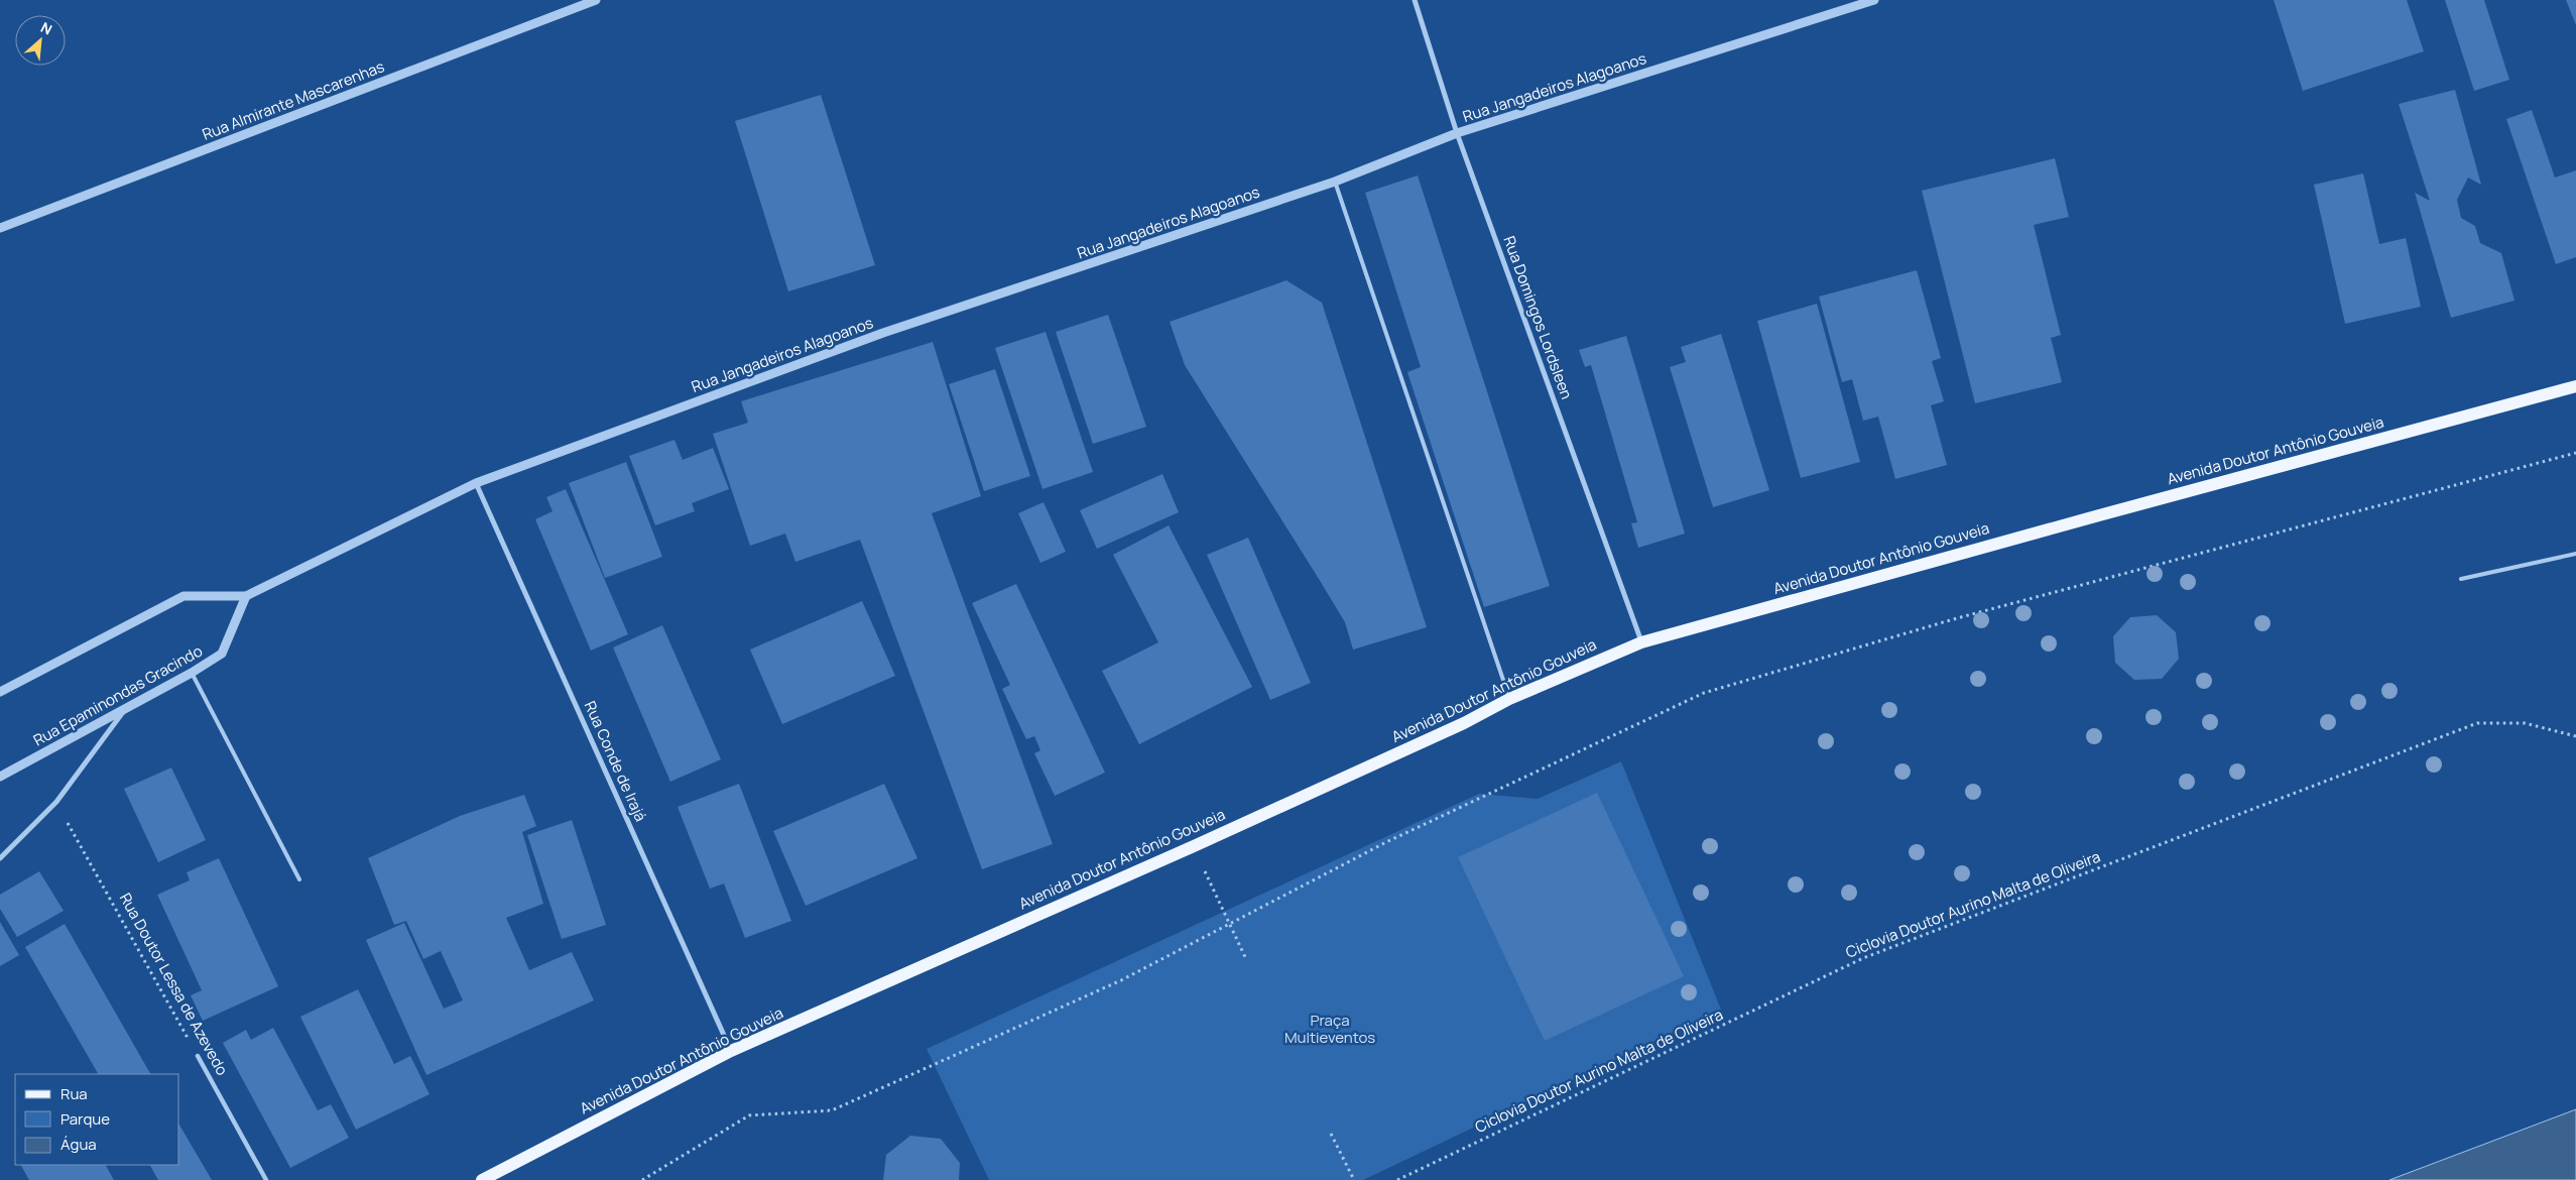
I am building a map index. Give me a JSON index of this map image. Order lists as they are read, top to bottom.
{
  "streets": {
    "main road": ["Avenida Doutor Antônio Gouveia"],
    "street": [
      "Rua Jangadeiros Alagoanos",
      "Rua Almirante Mascarenhas",
      "Rua Domingos Lordsleen",
      "Rua Epaminondas Gracindo",
      "Rua Conde de Irajá",
      "Rua Doutor Lessa de Azevedo"
    ],
    "path": ["Ciclovia Doutor Aurino Malta de Oliveira"]
  },
  "crossings": [
    ["Rua Jangadeiros Alagoanos", "Rua Domingos Lordsleen"],
    ["Rua Jangadeiros Alagoanos", "Rua Conde de Irajá"],
    ["Rua Domingos Lordsleen", "Avenida Doutor Antônio Gouveia"],
    ["Avenida Doutor Antônio Gouveia", "Rua Conde de Irajá"]
  ],
  "parks": ["Praça Multieventos"],
  "legend": ["Rua", "Parque", "Água"],
  "north": "top right"
}
